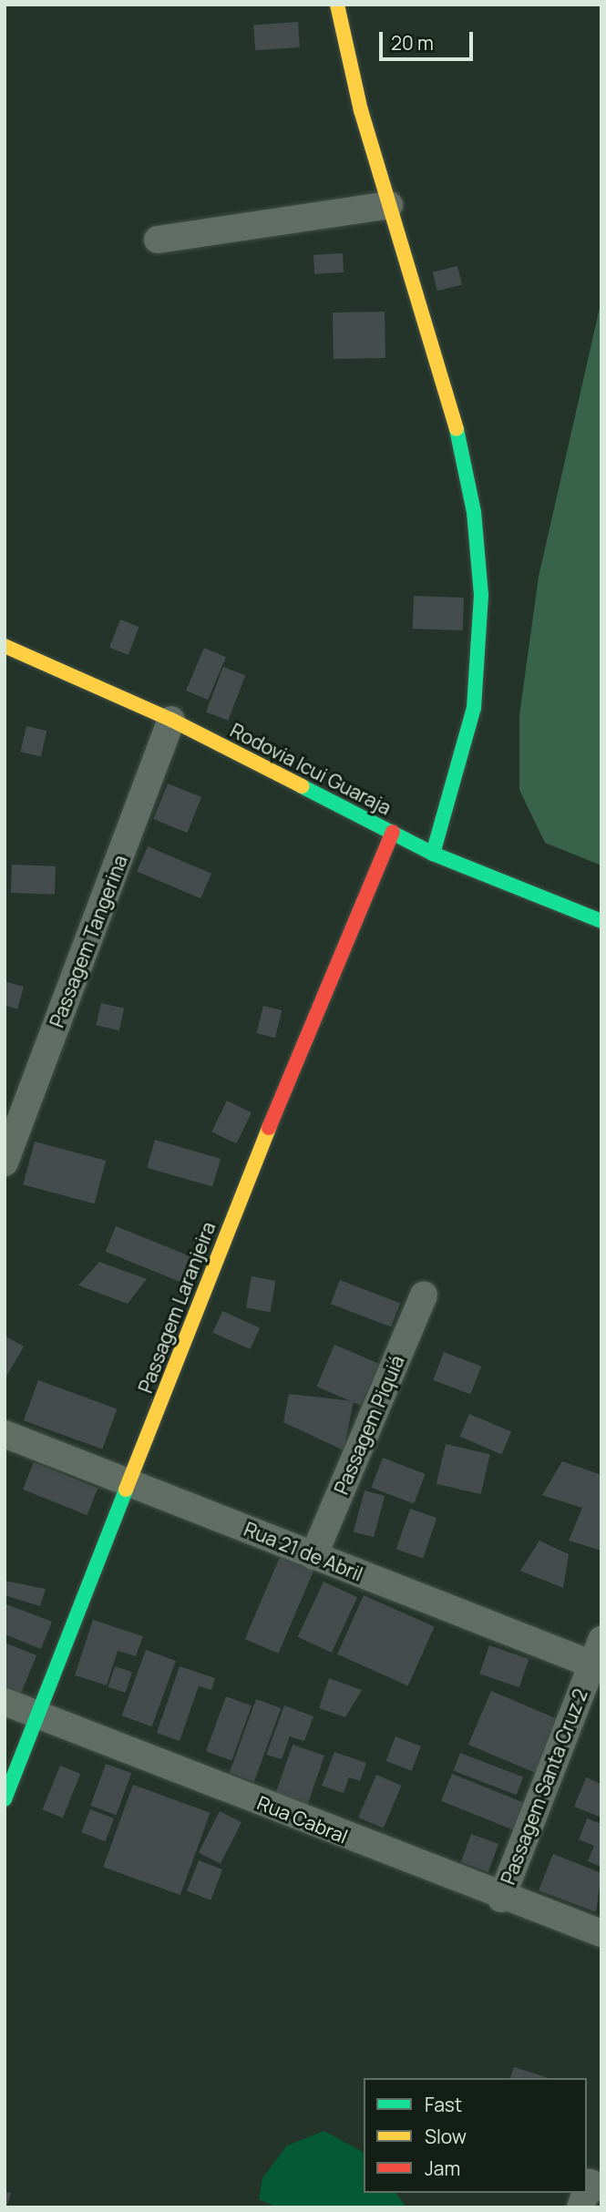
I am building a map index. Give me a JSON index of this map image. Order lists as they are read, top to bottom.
{
  "streets": {
    "street": [
      "Rodovia Icui Guaraja",
      "Passagem Tangerina",
      "Passagem Laranjeira",
      "Passagem Piquiá",
      "Rua 21 de Abril",
      "Passagem Santa Cruz 2",
      "Rua Cabral"
    ]
  },
  "crossings": [
    ["Rodovia Icui Guaraja", "Passagem Tangerina"],
    ["Rodovia Icui Guaraja", "Passagem Laranjeira"],
    ["Passagem Laranjeira", "Rua 21 de Abril"],
    ["Passagem Laranjeira", "Rua Cabral"],
    ["Passagem Piquiá", "Rua 21 de Abril"],
    ["Rua 21 de Abril", "Passagem Santa Cruz 2"],
    ["Passagem Santa Cruz 2", "Rua Cabral"]
  ],
  "legend": ["Fast", "Slow", "Jam"],
  "scale_bar": "20 m"
}
